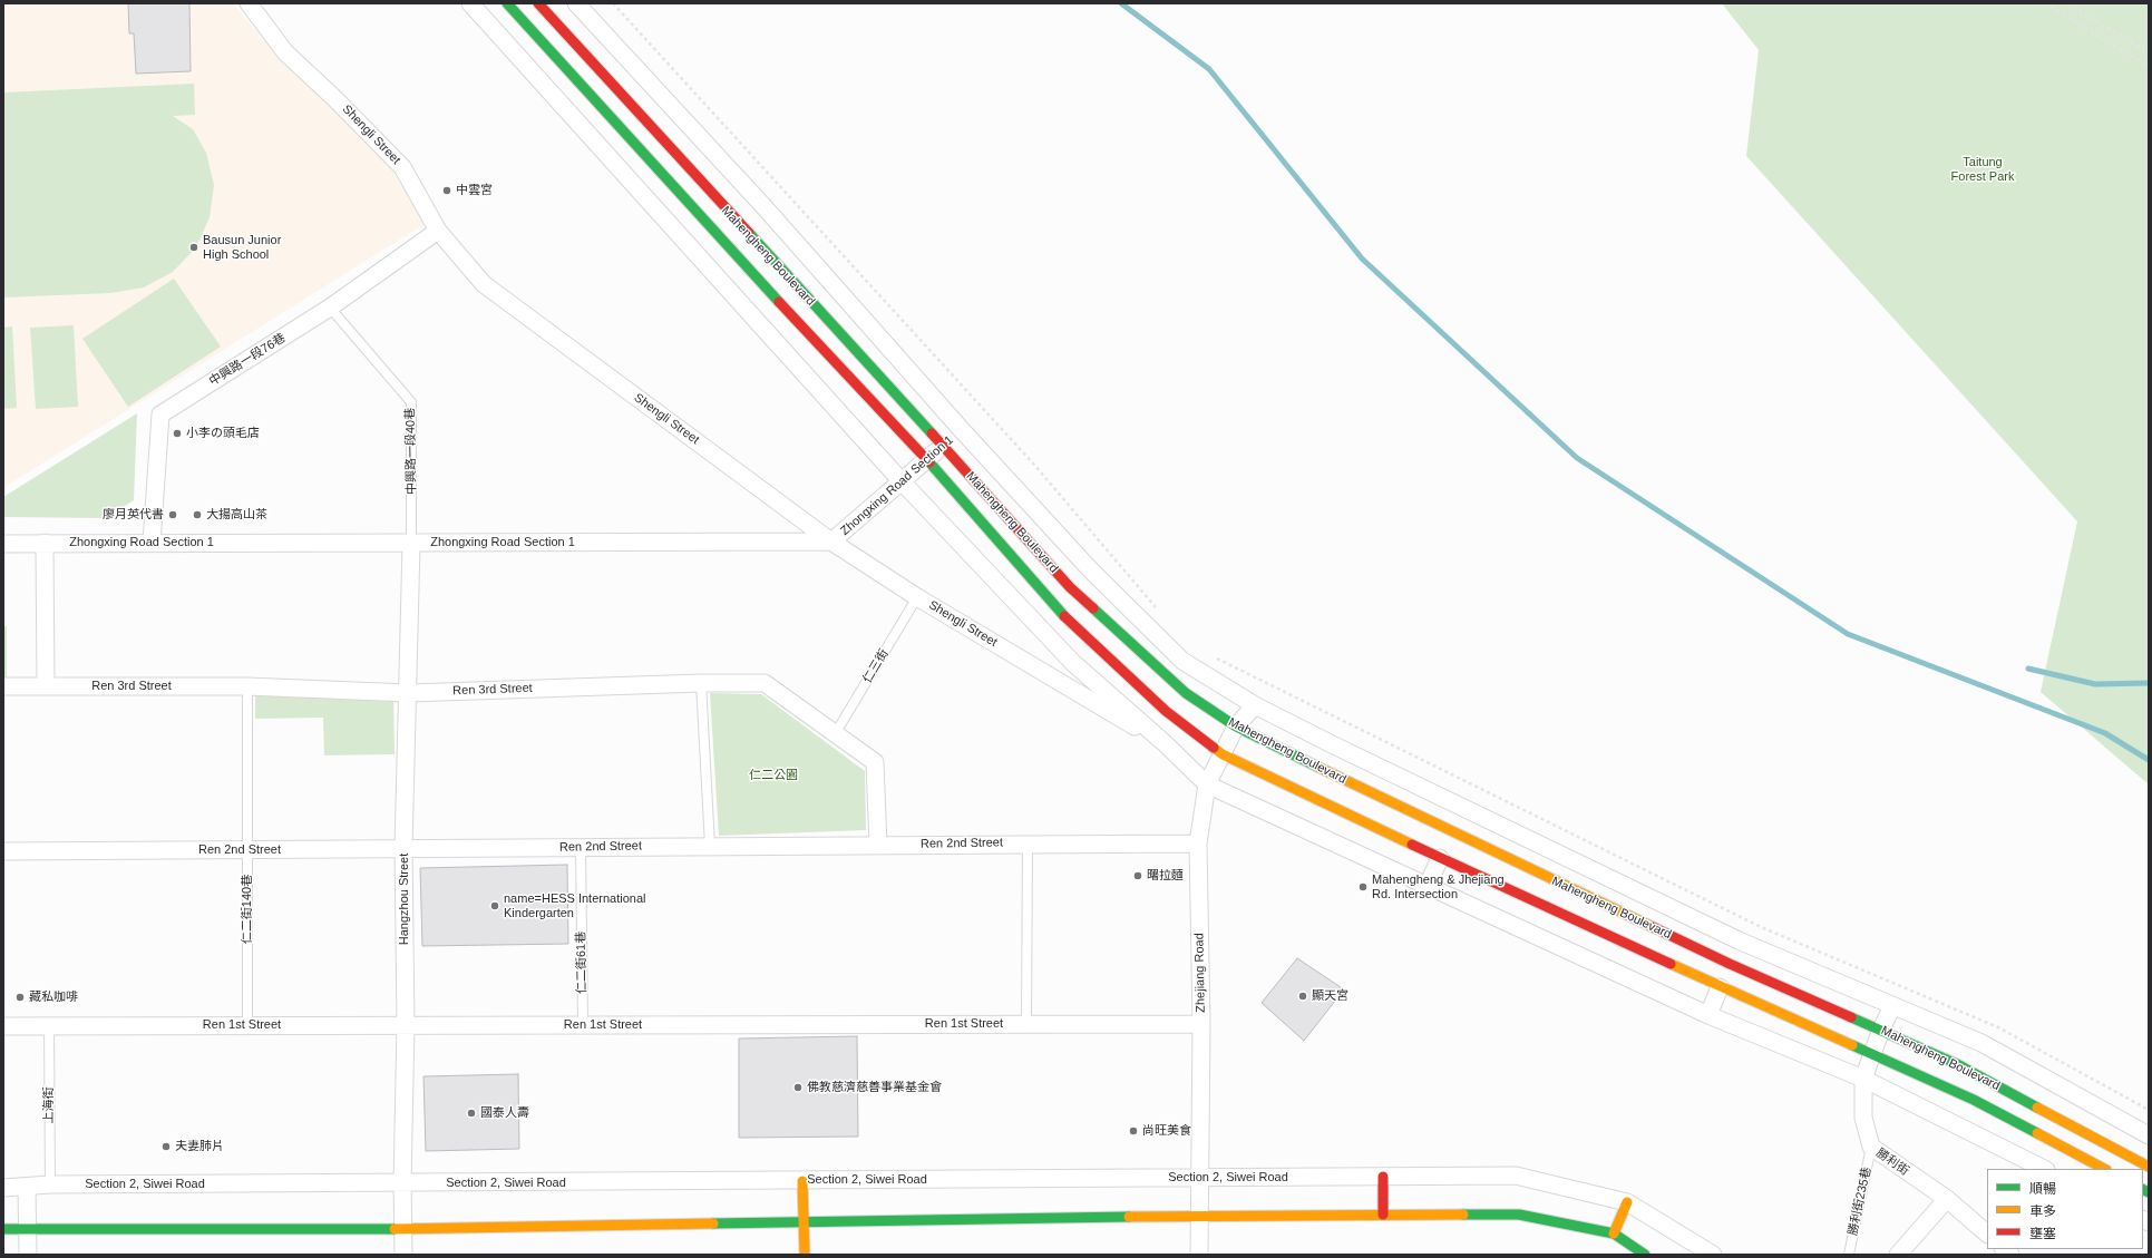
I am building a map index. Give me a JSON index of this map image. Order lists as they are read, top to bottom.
{
  "streets": {
    "street": [
      "Shengli Street",
      "Mahengheng Boulevard",
      "中興路一段76巷",
      "Zhongxing Road Section 1",
      "Ren 3rd Street",
      "Ren 2nd Street",
      "Hangzhou Street",
      "Zhejiang Road",
      "Ren 1st Street",
      "勝利街",
      "Section 2, Siwei Road"
    ],
    "lane": [
      "中興路一段40巷",
      "仁三街",
      "仁二街140巷",
      "仁二街61巷",
      "上海街",
      "勝利街235巷"
    ]
  },
  "crossings": [
    ["Shengli Street", "中興路一段76巷"],
    ["Shengli Street", "Zhongxing Road Section 1"],
    ["Shengli Street", "仁三街"],
    ["Mahengheng Boulevard", "Zhongxing Road Section 1"],
    ["Mahengheng Boulevard", "Zhejiang Road"],
    ["Mahengheng Boulevard", "勝利街"],
    ["中興路一段76巷", "中興路一段40巷"],
    ["中興路一段76巷", "Zhongxing Road Section 1"],
    ["中興路一段40巷", "Zhongxing Road Section 1"],
    ["中興路一段40巷", "Hangzhou Street"],
    ["Zhongxing Road Section 1", "Hangzhou Street"],
    ["仁三街", "Ren 3rd Street"],
    ["Ren 3rd Street", "Ren 2nd Street"],
    ["Ren 3rd Street", "Hangzhou Street"],
    ["Ren 3rd Street", "仁二街140巷"],
    ["Ren 2nd Street", "Hangzhou Street"],
    ["Ren 2nd Street", "仁二街140巷"],
    ["Ren 2nd Street", "仁二街61巷"],
    ["Ren 2nd Street", "Zhejiang Road"],
    ["Hangzhou Street", "Ren 1st Street"],
    ["Hangzhou Street", "Section 2, Siwei Road"],
    ["仁二街140巷", "Ren 1st Street"],
    ["仁二街61巷", "Ren 1st Street"],
    ["Zhejiang Road", "Ren 1st Street"],
    ["Zhejiang Road", "Section 2, Siwei Road"],
    ["Ren 1st Street", "上海街"],
    ["上海街", "Section 2, Siwei Road"],
    ["勝利街", "勝利街235巷"]
  ],
  "parks": ["Taitung Forest Park", "仁二公園"],
  "places": [
    "中雲宮",
    "Bausun Junior High School",
    "小李の頭毛店",
    "廖月英代書",
    "大揚高山茶",
    "曙拉麵",
    "Mahengheng & Jhejiang Rd. Intersection",
    "name=HESS International Kindergarten",
    "顯天宮",
    "藏私咖啡",
    "佛教慈濟慈善事業基金會",
    "國泰人壽",
    "尚旺美食",
    "夫妻肺片"
  ],
  "legend": ["順暢", "車多", "壅塞"]
}
